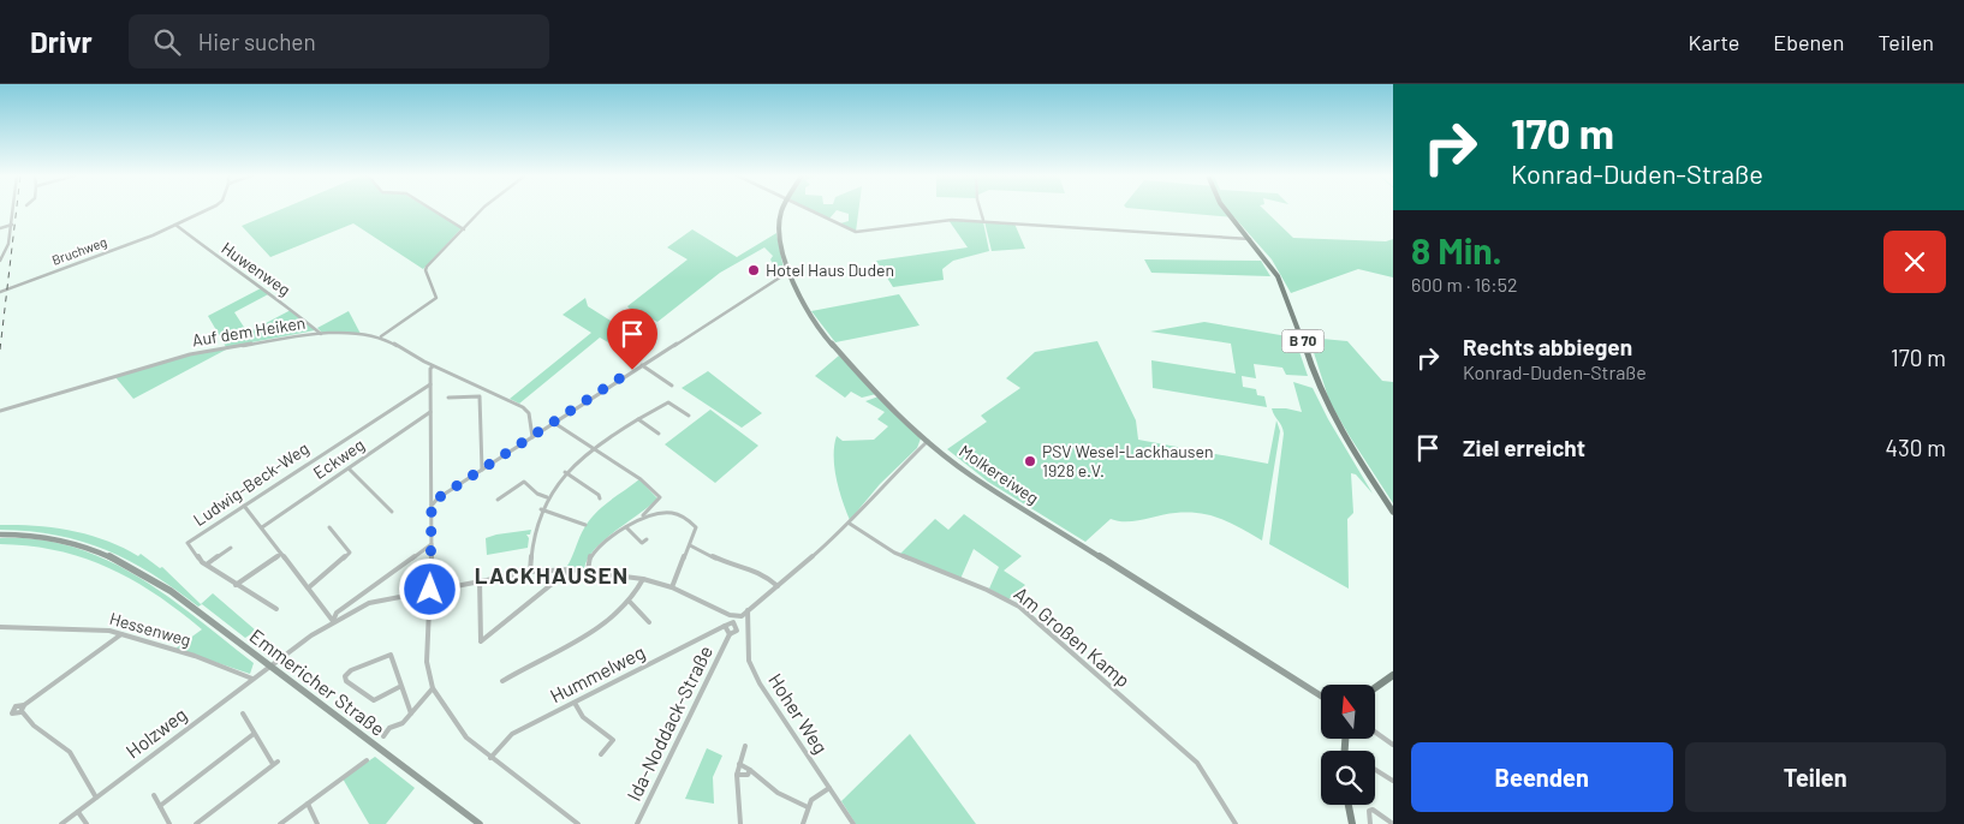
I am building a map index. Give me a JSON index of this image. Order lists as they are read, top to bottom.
{
  "streets": {
    "main road": ["B 70", "Molkereiweg", "Emmericher Straße"],
    "street": [
      "Bruchweg",
      "Huwenweg",
      "Auf dem Heiken",
      "Eckweg",
      "Ludwig-Beck-Weg",
      "Hessenweg",
      "Am Großen Kamp",
      "Hummelweg",
      "Hoher Weg",
      "Ida-Noddack-Straße",
      "Holzweg"
    ]
  },
  "crossings": [
    ["Bruchweg", "Huwenweg"],
    ["Huwenweg", "Auf dem Heiken"],
    ["Hessenweg", "Holzweg"],
    ["Hummelweg", "Ida-Noddack-Straße"],
    ["Emmericher Straße", "Holzweg"]
  ],
  "districts": ["LACKHAUSEN"],
  "places": ["Hotel Haus Duden", "PSV Wesel-Lackhausen 1928 e.V."],
  "north": "top",
  "page": {
    "header": "Drivr",
    "search": "Hier suchen",
    "nav": ["Karte", "Ebenen", "Teilen"],
    "turn": ["170 m", "Konrad-Duden-Straße"],
    "heading": ["8 Min.", "600 m · 16:52"],
    "list": [
      {
        "name": "Rechts abbiegen",
        "note": "Konrad-Duden-Straße",
        "value": "170 m"
      },
      {
        "name": "Ziel erreicht",
        "value": "430 m"
      }
    ],
    "buttons": ["Beenden", "Teilen"]
  }
}
